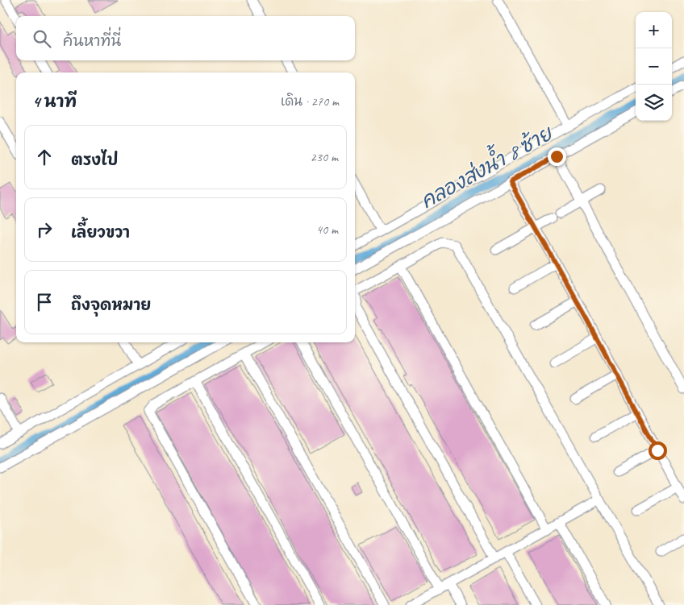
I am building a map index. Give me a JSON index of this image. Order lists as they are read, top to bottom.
{
  "water": ["คลองส่งน้ำ 8 ซ้าย"],
  "page": {
    "map_buttons": ["+", "−"],
    "search": "ค้นหาที่นี่",
    "heading": ["4 นาที", "เดิน · 270 m"],
    "list": [
      ["ตรงไป", "230 m"],
      ["เลี้ยวขวา", "40 m"],
      "ถึงจุดหมาย"
    ]
  }
}
